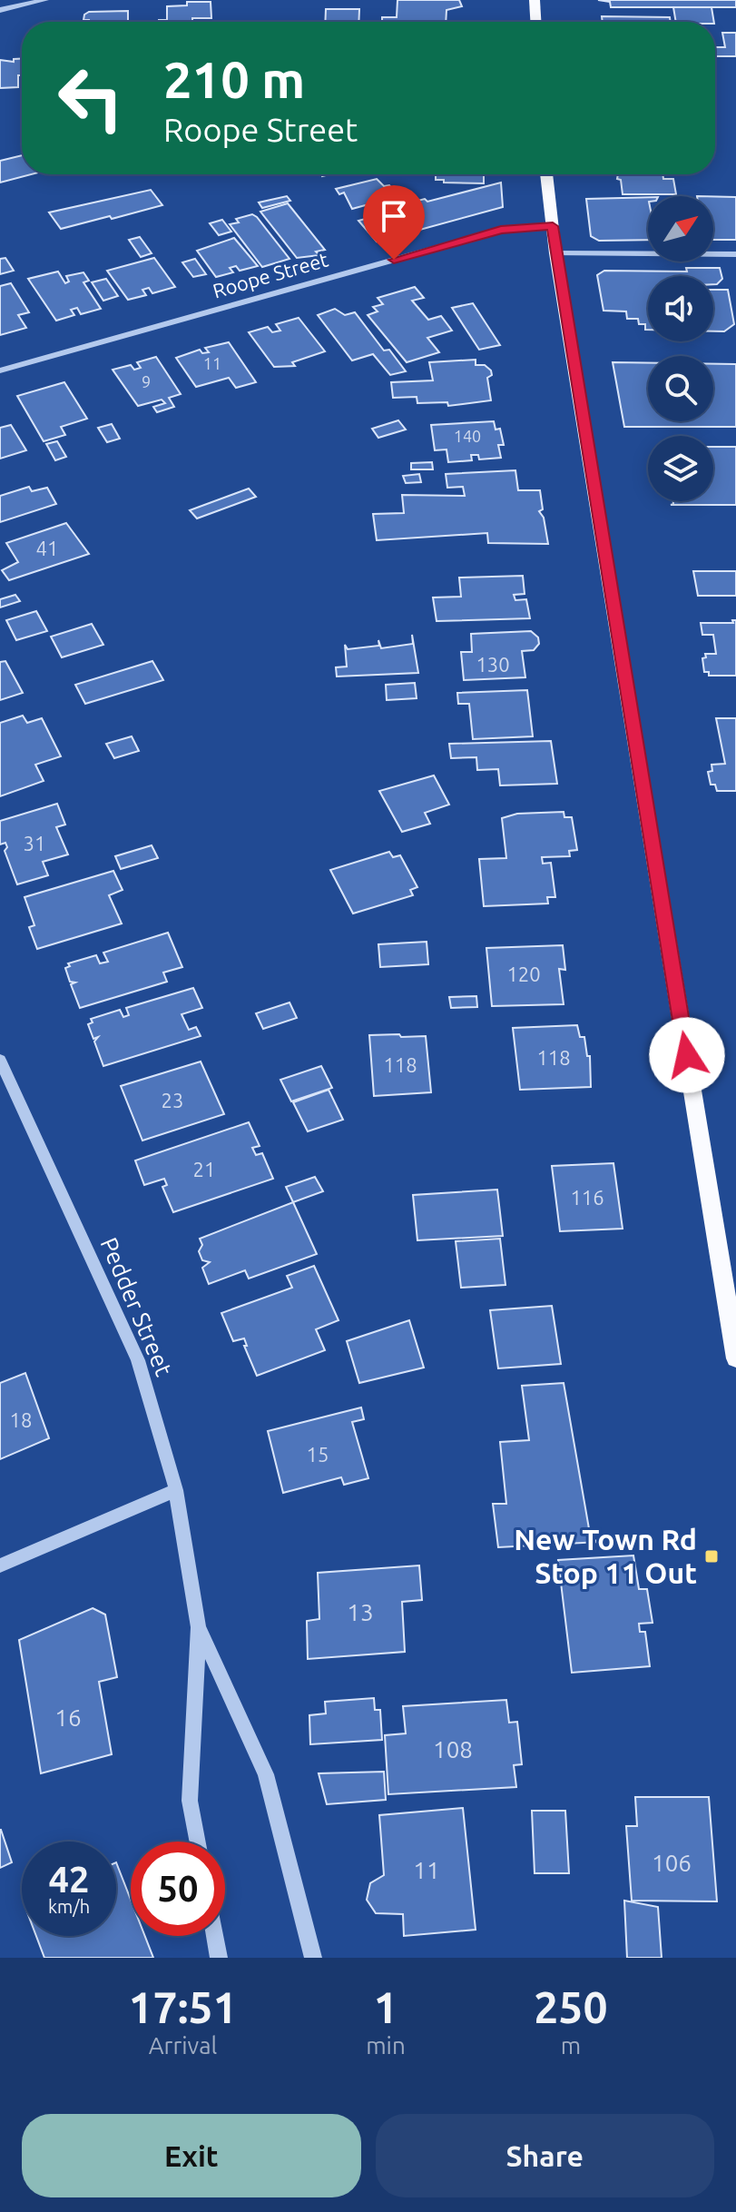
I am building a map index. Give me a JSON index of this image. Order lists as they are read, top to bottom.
{
  "streets": {
    "street": ["Roope Street", "Pedder Street"]
  },
  "places": {
    "transit": ["New Town Rd Stop 11 Out"]
  },
  "house_numbers": [
    "11",
    "9",
    "140",
    "41",
    "130",
    "31",
    "120",
    "118",
    "118",
    "23",
    "21",
    "116",
    "18",
    "15",
    "13",
    "16",
    "108",
    "106",
    "11"
  ],
  "north": "top right",
  "page": {
    "turn": ["210 m", "Roope Street"],
    "speed": "42 km/h",
    "limit": "50",
    "eta": [
      "17:51",
      "Arrival",
      "1",
      "min",
      "250",
      "m"
    ],
    "buttons": ["Exit", "Share"]
  }
}
